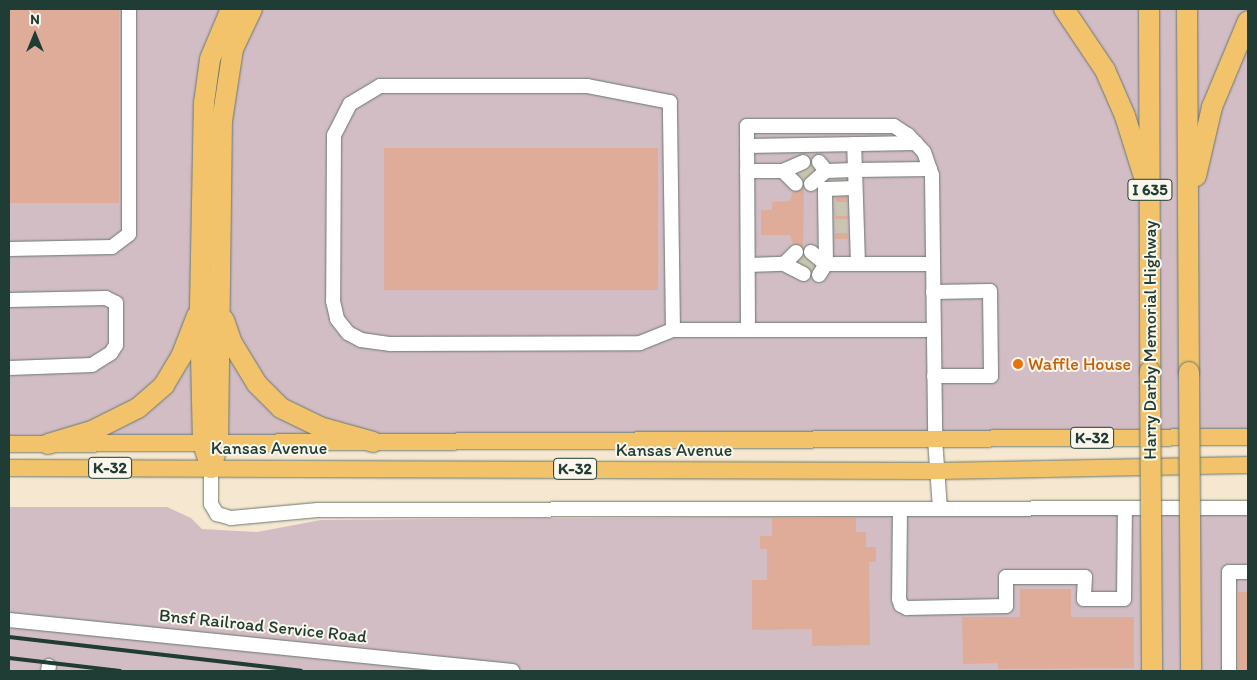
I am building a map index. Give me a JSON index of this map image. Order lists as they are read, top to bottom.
{
  "streets": {
    "highway": ["I 635", "Harry Darby Memorial Highway"],
    "main road": ["K-32", "Kansas Avenue"],
    "street": ["Bnsf Railroad Service Road"]
  },
  "places": ["Waffle House"],
  "north": "top"
}
